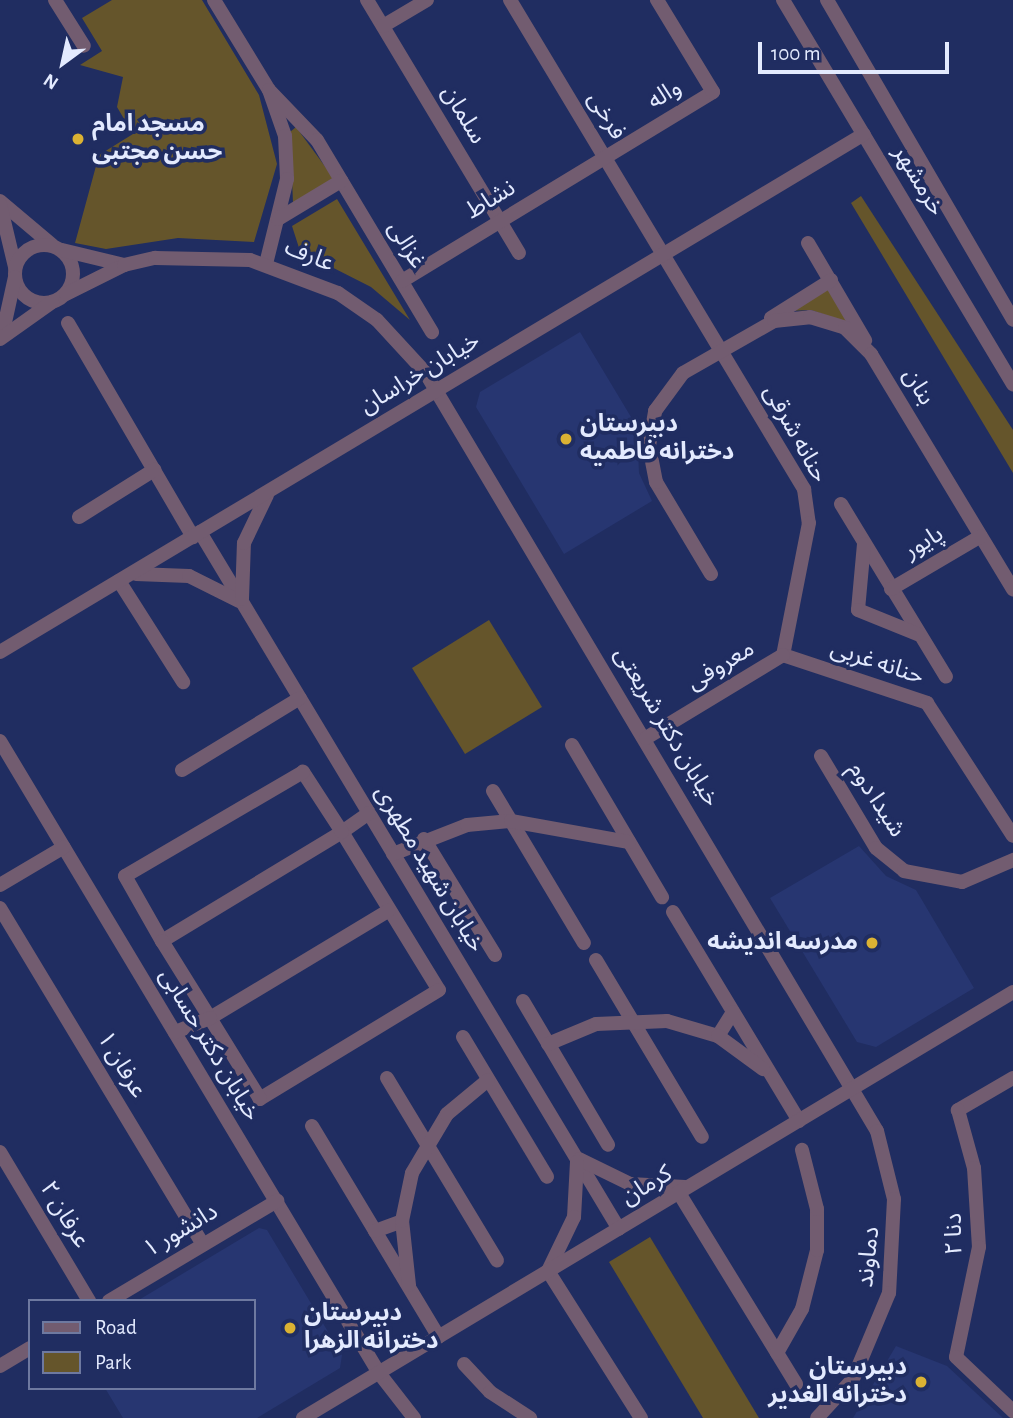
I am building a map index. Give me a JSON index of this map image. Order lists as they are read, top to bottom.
{
  "streets": {
    "street": [
      "واله",
      "سلمان",
      "فرخی",
      "خرمشهر",
      "نشاط",
      "غزالی",
      "عارف",
      "خیابان خراسان",
      "بنان",
      "حنانه شرقی",
      "پایور",
      "حنانه غربی",
      "معروفی",
      "خیابان دکتر شریعتی",
      "شیدا دوم",
      "خیابان شهید مطهری",
      "خیابان دکتر حسابی",
      "عرفان ۱",
      "کرمان",
      "عرفان ۲",
      "دانشور ۱",
      "دنا ۲",
      "دماوند"
    ]
  },
  "crossings": [
    ["واله", "فرخی"],
    ["واله", "نشاط"],
    ["سلمان", "نشاط"],
    ["فرخی", "نشاط"],
    ["فرخی", "خیابان خراسان"],
    ["فرخی", "حنانه شرقی"],
    ["خرمشهر", "خیابان خراسان"],
    ["نشاط", "غزالی"],
    ["غزالی", "عارف"],
    ["عارف", "خیابان خراسان"],
    ["عارف", "خیابان دکتر شریعتی"],
    ["خیابان خراسان", "حنانه شرقی"],
    ["خیابان خراسان", "خیابان دکتر شریعتی"],
    ["خیابان خراسان", "خیابان شهید مطهری"],
    ["بنان", "حنانه شرقی"],
    ["بنان", "پایور"],
    ["حنانه شرقی", "حنانه غربی"],
    ["حنانه شرقی", "معروفی"],
    ["حنانه غربی", "معروفی"],
    ["معروفی", "خیابان دکتر شریعتی"],
    ["خیابان دکتر شریعتی", "کرمان"],
    ["خیابان دکتر شریعتی", "دماوند"],
    ["خیابان شهید مطهری", "کرمان"],
    ["خیابان دکتر حسابی", "کرمان"],
    ["خیابان دکتر حسابی", "دانشور ۱"],
    ["عرفان ۱", "دانشور ۱"],
    ["کرمان", "دماوند"]
  ],
  "places": [
    "مسجد امام حسن مجتبی",
    "دبیرستان دخترانه فاطمیه",
    "مدرسه اندیشه",
    "دبیرستان دخترانه الزهرا",
    "دبیرستان دخترانه الغدیر"
  ],
  "legend": ["Road", "Park"],
  "scale_bar": "100 m",
  "north": "bottom left"
}
